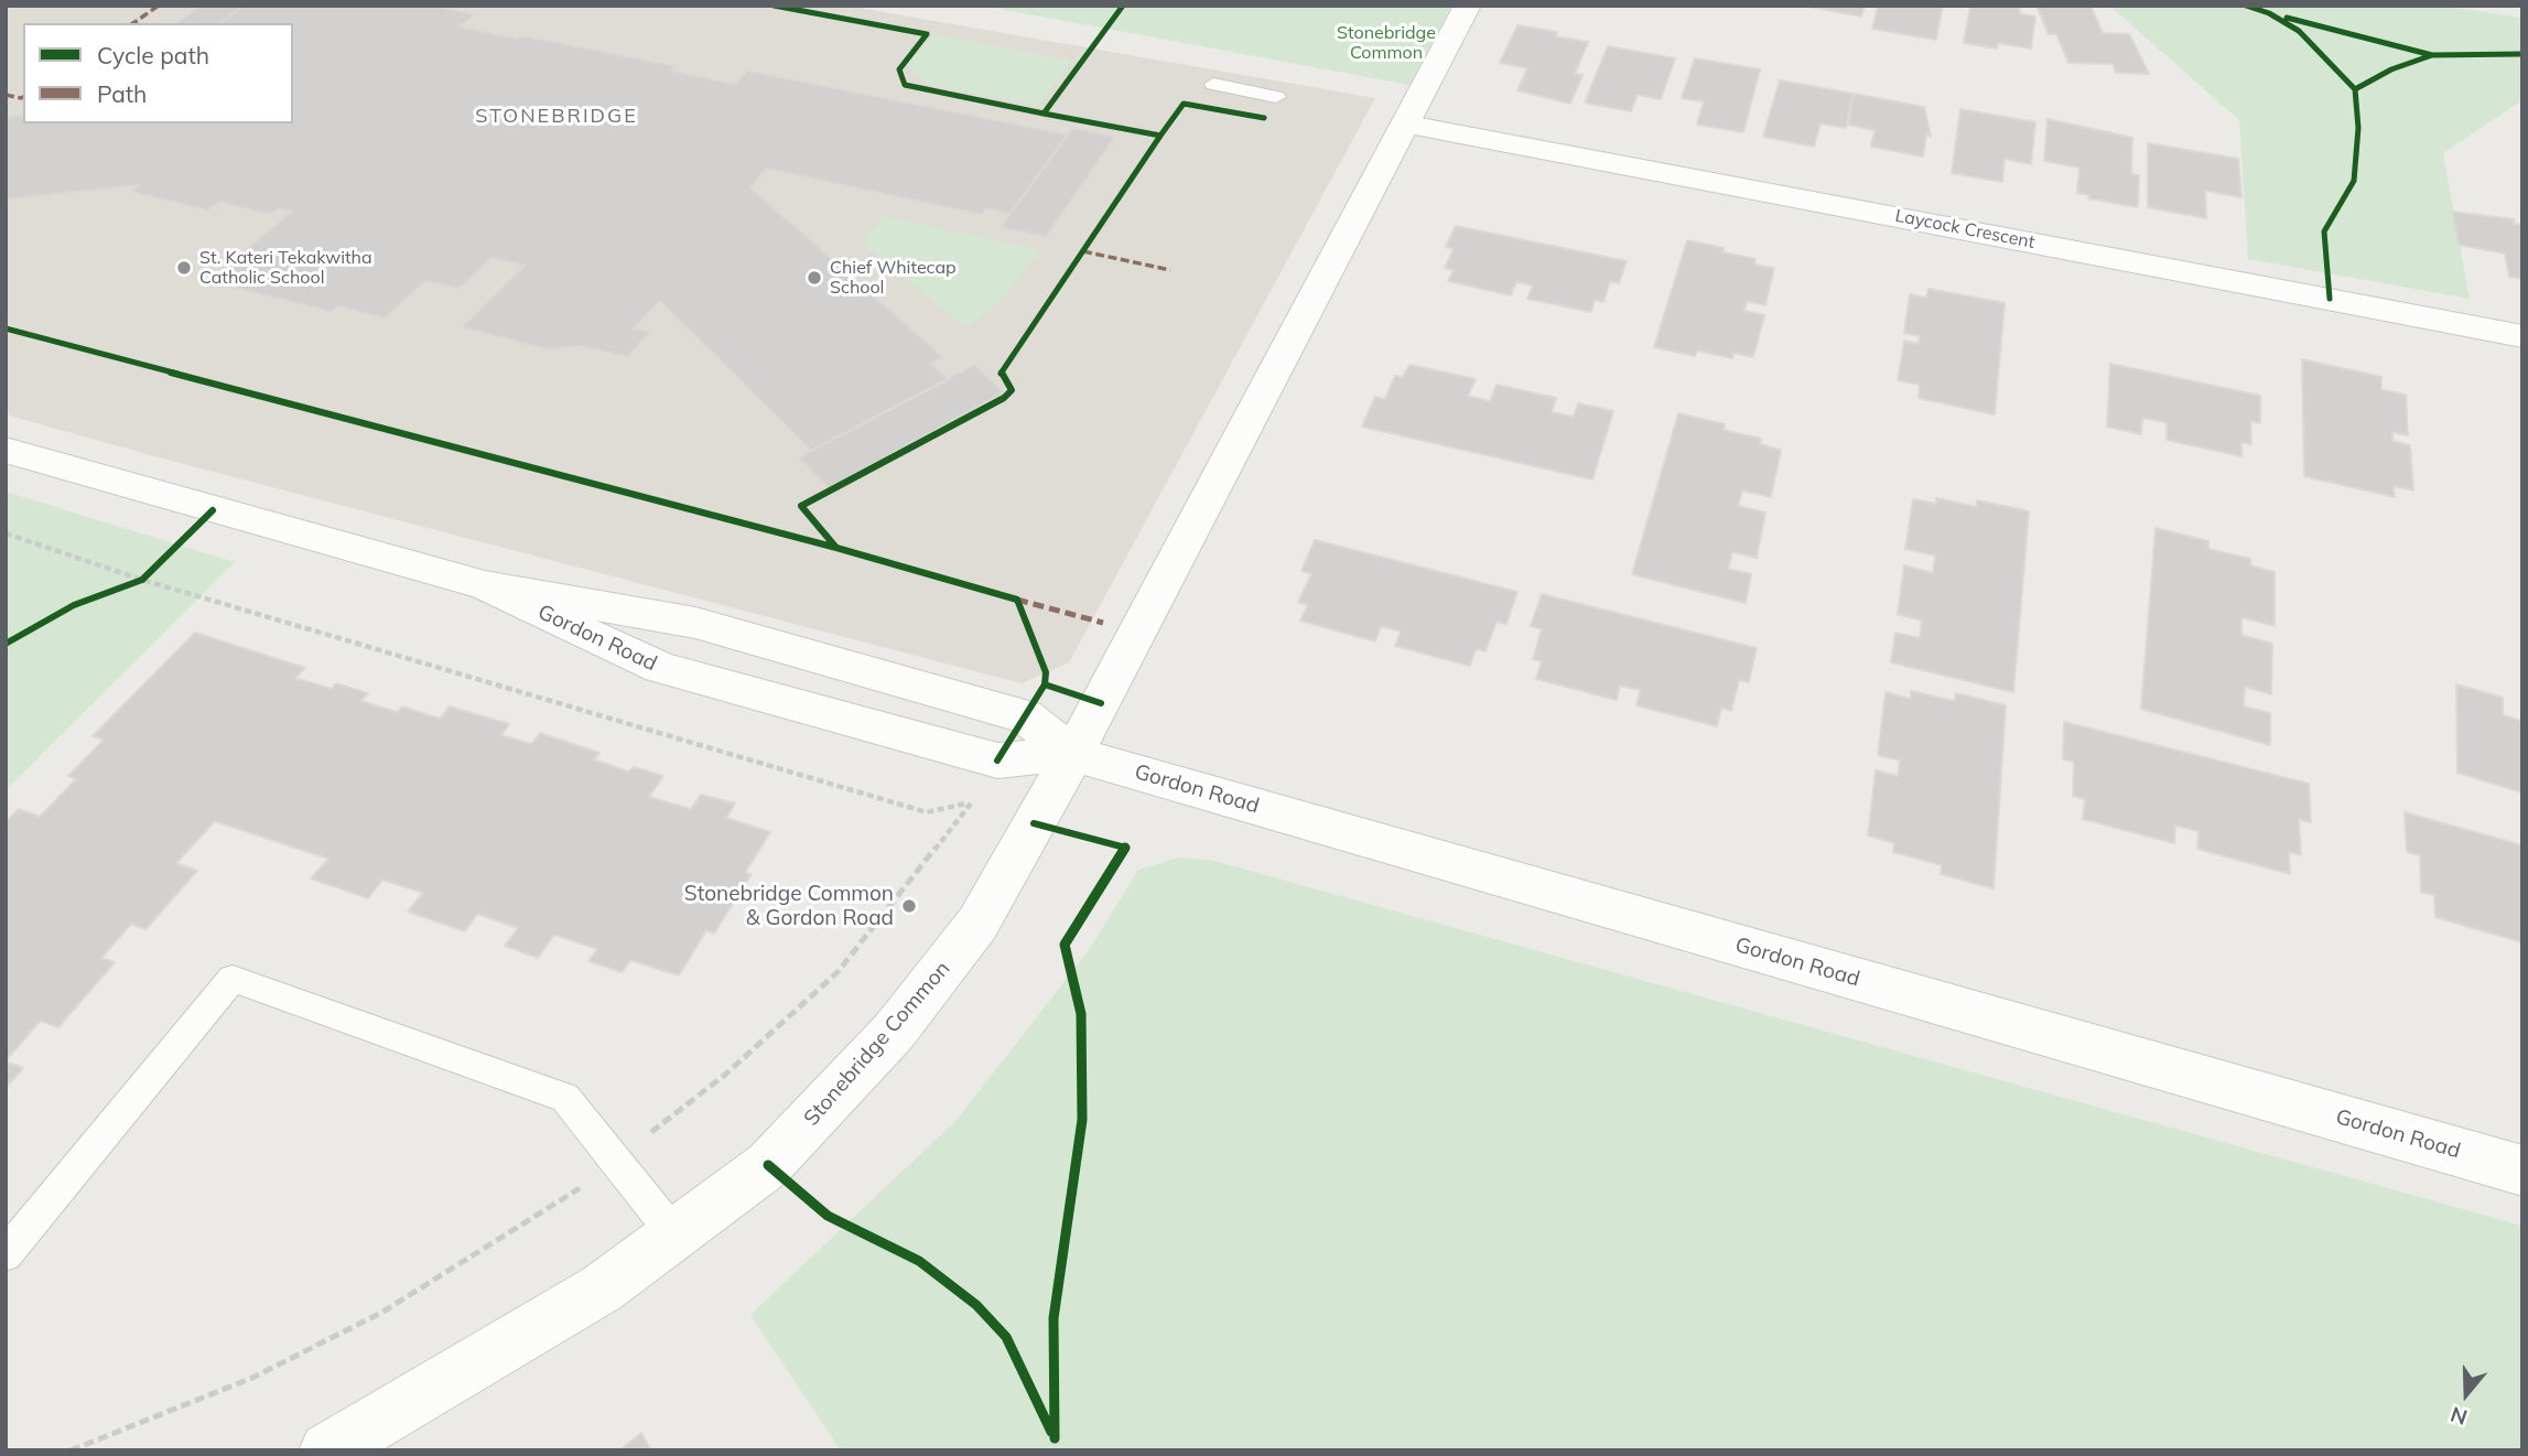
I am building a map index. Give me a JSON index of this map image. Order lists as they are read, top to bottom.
{
  "streets": {
    "street": ["Laycock Crescent", "Gordon Road", "Stonebridge Common"]
  },
  "crossings": [
    ["Laycock Crescent", "Stonebridge Common"],
    ["Gordon Road", "Stonebridge Common"]
  ],
  "districts": ["STONEBRIDGE"],
  "parks": ["Stonebridge Common"],
  "places": ["St. Kateri Tekakwitha Catholic School", "Chief Whitecap School", "Stonebridge Common & Gordon Road"],
  "legend": ["Cycle path", "Path"],
  "north": "bottom"
}
